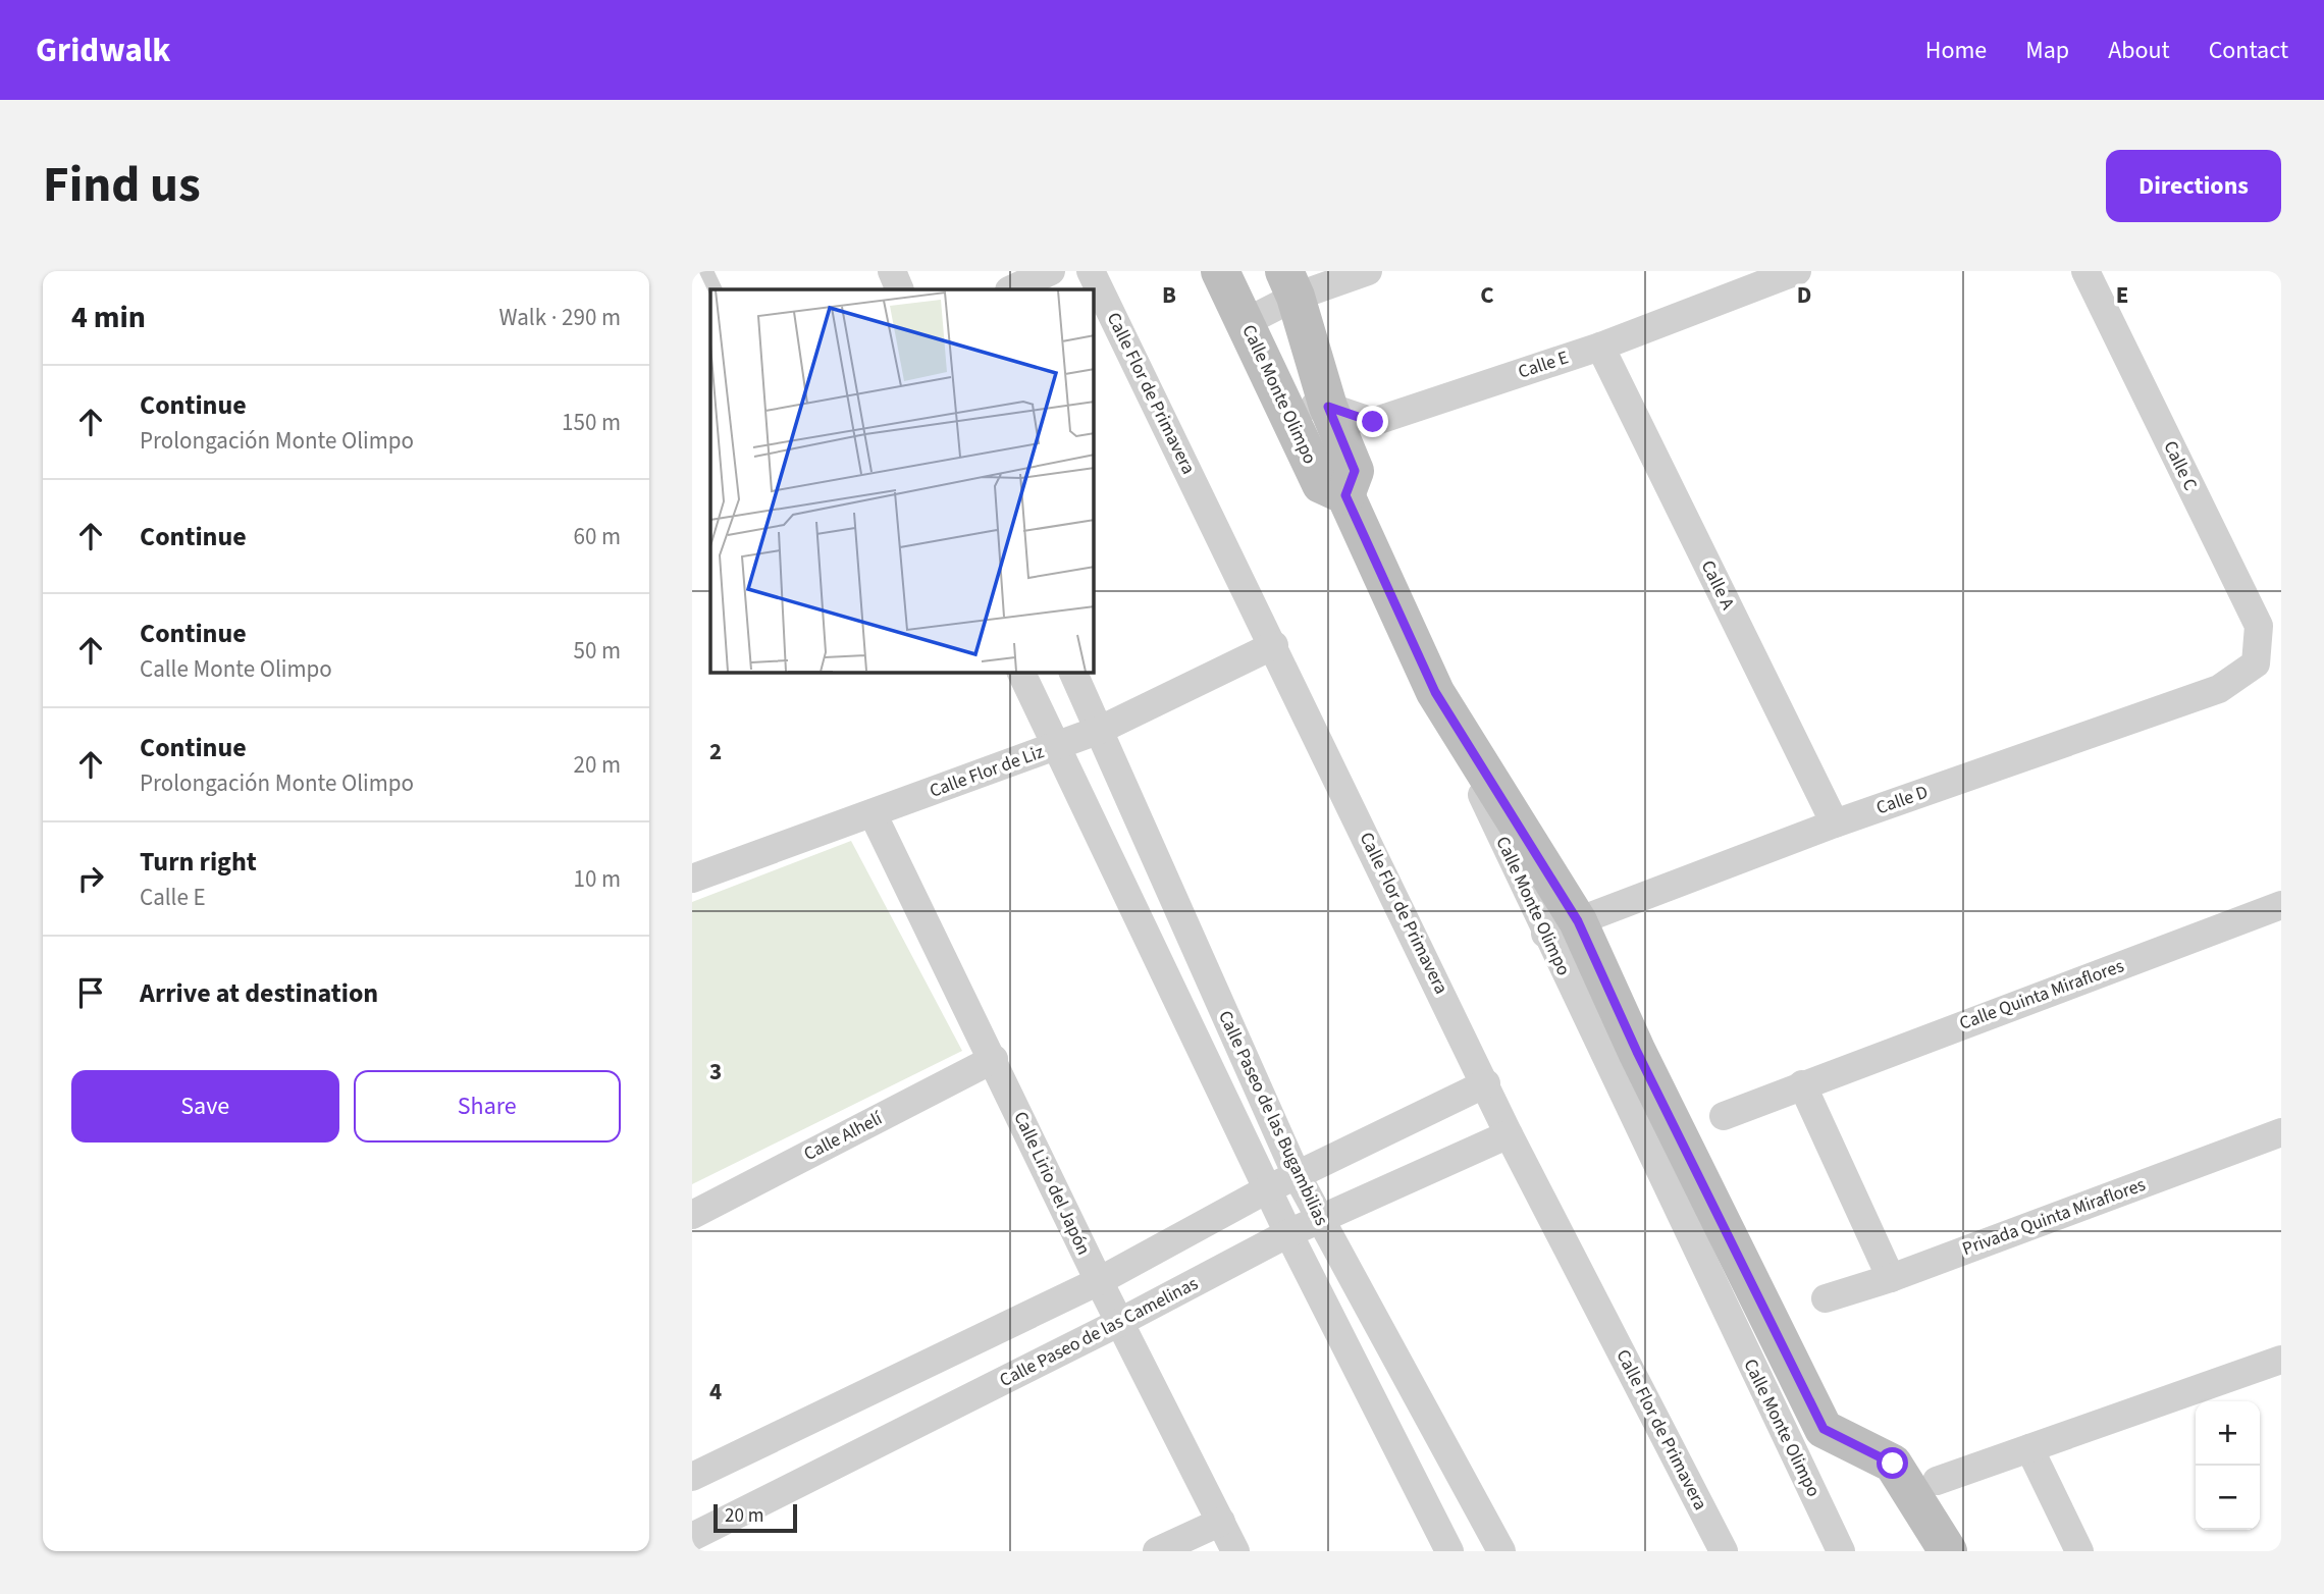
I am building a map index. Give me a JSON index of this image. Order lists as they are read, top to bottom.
{
  "streets": {
    "main road": ["Calle Monte Olimpo"],
    "street": [
      "Calle E",
      "Calle Flor de Primavera",
      "Calle C",
      "Calle A",
      "Calle Flor de Liz",
      "Calle D",
      "Calle Quinta Miraflores",
      "Calle Paseo de las Bugambilias",
      "Calle Alhelí",
      "Calle Lirio del Japón",
      "Privada Quinta Miraflores",
      "Calle Paseo de las Camelinas"
    ]
  },
  "crossings": [
    ["Calle E", "Calle Monte Olimpo"],
    ["Calle E", "Calle A"],
    ["Calle Flor de Primavera", "Calle Flor de Liz"],
    ["Calle Flor de Primavera", "Calle Paseo de las Camelinas"],
    ["Calle C", "Calle D"],
    ["Calle A", "Calle D"],
    ["Calle Flor de Liz", "Calle Paseo de las Bugambilias"],
    ["Calle Flor de Liz", "Calle Lirio del Japón"],
    ["Calle Paseo de las Bugambilias", "Calle Paseo de las Camelinas"],
    ["Calle Alhelí", "Calle Lirio del Japón"],
    ["Calle Lirio del Japón", "Calle Paseo de las Camelinas"]
  ],
  "scale_bar": "20 m",
  "page": {
    "header": "Gridwalk",
    "nav": [
      "Home",
      "Map",
      "About",
      "Contact"
    ],
    "title": "Find us",
    "buttons": [
      "Directions",
      ["Save", "Share"]
    ],
    "heading": ["4 min", "Walk · 290 m"],
    "list": [
      ["Continue", "Prolongación Monte Olimpo", "150 m"],
      ["Continue", "60 m"],
      ["Continue", "Calle Monte Olimpo", "50 m"],
      ["Continue", "Prolongación Monte Olimpo", "20 m"],
      ["Turn right", "Calle E", "10 m"],
      "Arrive at destination"
    ],
    "map_buttons": ["+", "−"],
    "scale": "20 m"
  },
  "grid": {
    "columns": [
      "B",
      "C",
      "D",
      "E"
    ],
    "rows": ["2", "3", "4"]
  }
}
